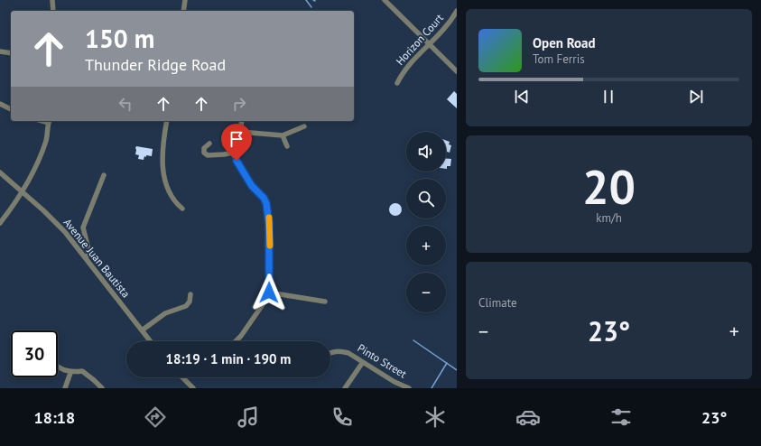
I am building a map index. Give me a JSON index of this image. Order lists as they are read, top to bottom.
{
  "streets": {
    "street": ["Horizon Court", "Avenue Juan Bautista", "Pinto Street"]
  },
  "page": {
    "turn": ["150 m", "Thunder Ridge Road"],
    "song": ["Open Road", "Tom Ferris"],
    "map_buttons": ["+", "−"],
    "tile": [
      ["20", "km/h"],
      "Climate"
    ],
    "heat": ["−", "23°", "+"],
    "limit": "30",
    "trip": "18:19 · 1 min · 190 m",
    "tabs": ["18:18", "23°"]
  }
}
